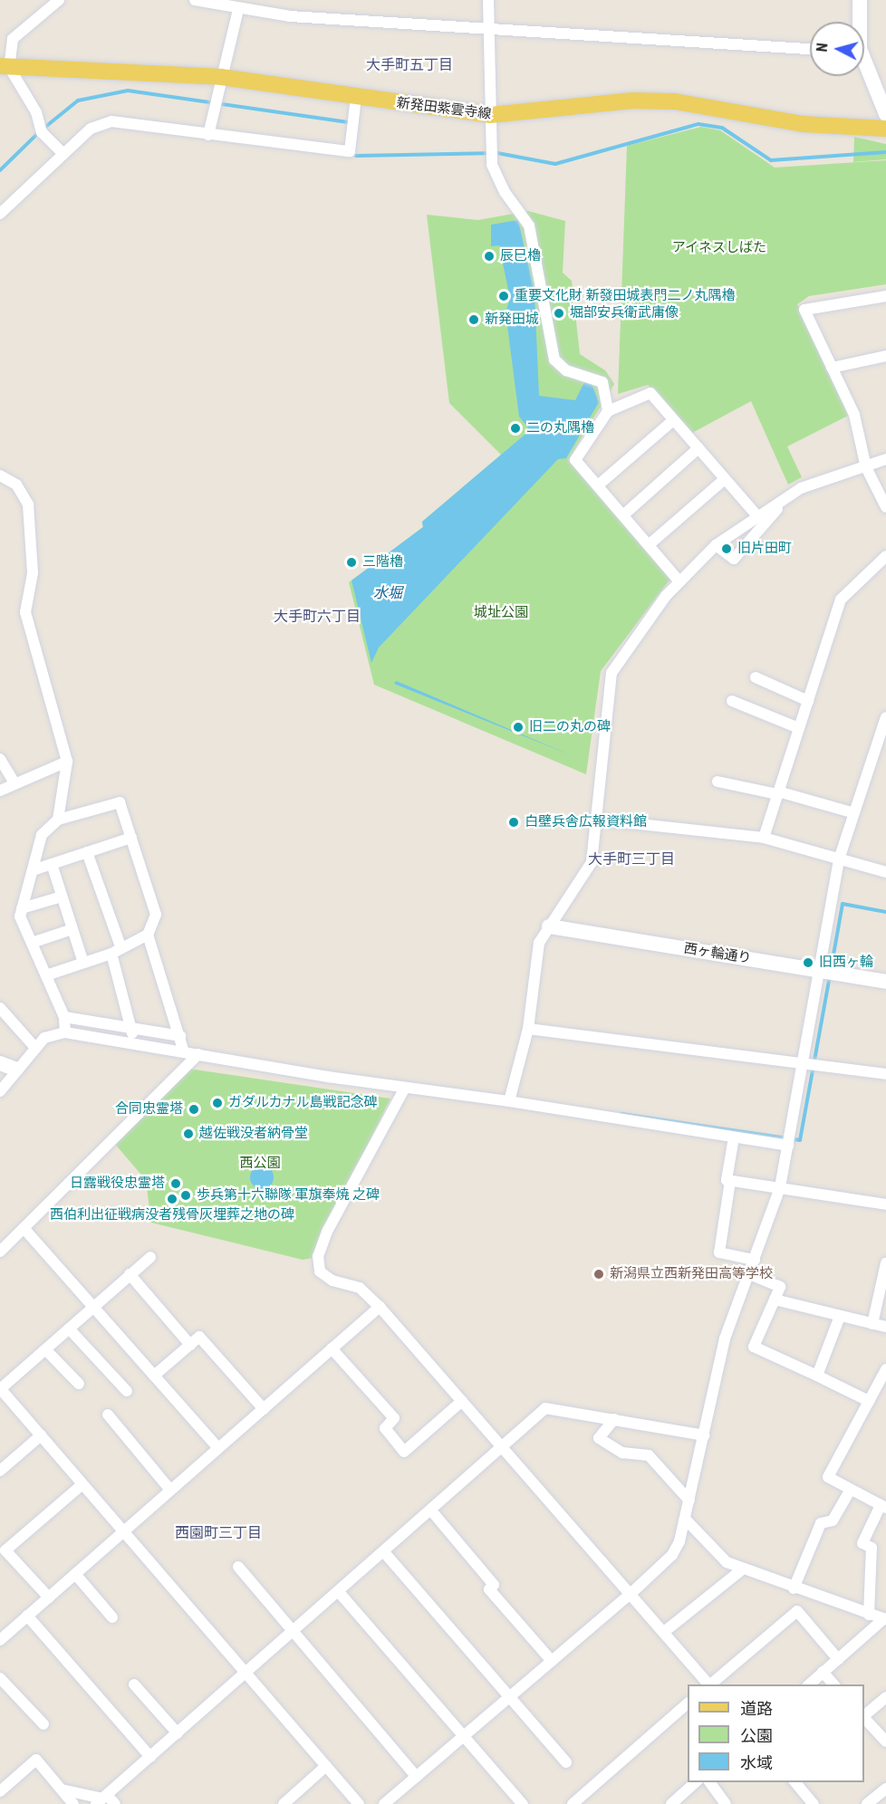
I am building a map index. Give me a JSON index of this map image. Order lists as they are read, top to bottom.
{
  "streets": {
    "main road": ["新発田紫雲寺線"],
    "street": ["西ヶ輪通り"]
  },
  "districts": [
    "大手町五丁目",
    "大手町六丁目",
    "大手町三丁目",
    "西園町三丁目"
  ],
  "water": ["水堀"],
  "parks": ["アイネスしばた", "城址公園", "西公園"],
  "places": [
    "辰巳櫓",
    "重要文化財 新發田城表門二ノ丸隅櫓",
    "堀部安兵衛武庸像",
    "新発田城",
    "二の丸隅櫓",
    "旧片田町",
    "三階櫓",
    "旧二の丸の碑",
    "白壁兵舎広報資料館",
    "旧西ヶ輪",
    "ガダルカナル島戦記念碑",
    "合同忠霊塔",
    "越佐戦没者納骨堂",
    "日露戦役忠霊塔",
    "歩兵第十六聯隊 軍旗奉焼 之碑",
    "西伯利出征戦病没者残骨灰埋葬之地の碑",
    "新潟県立西新発田高等学校"
  ],
  "legend": ["道路", "公園", "水域"],
  "north": "left"
}
